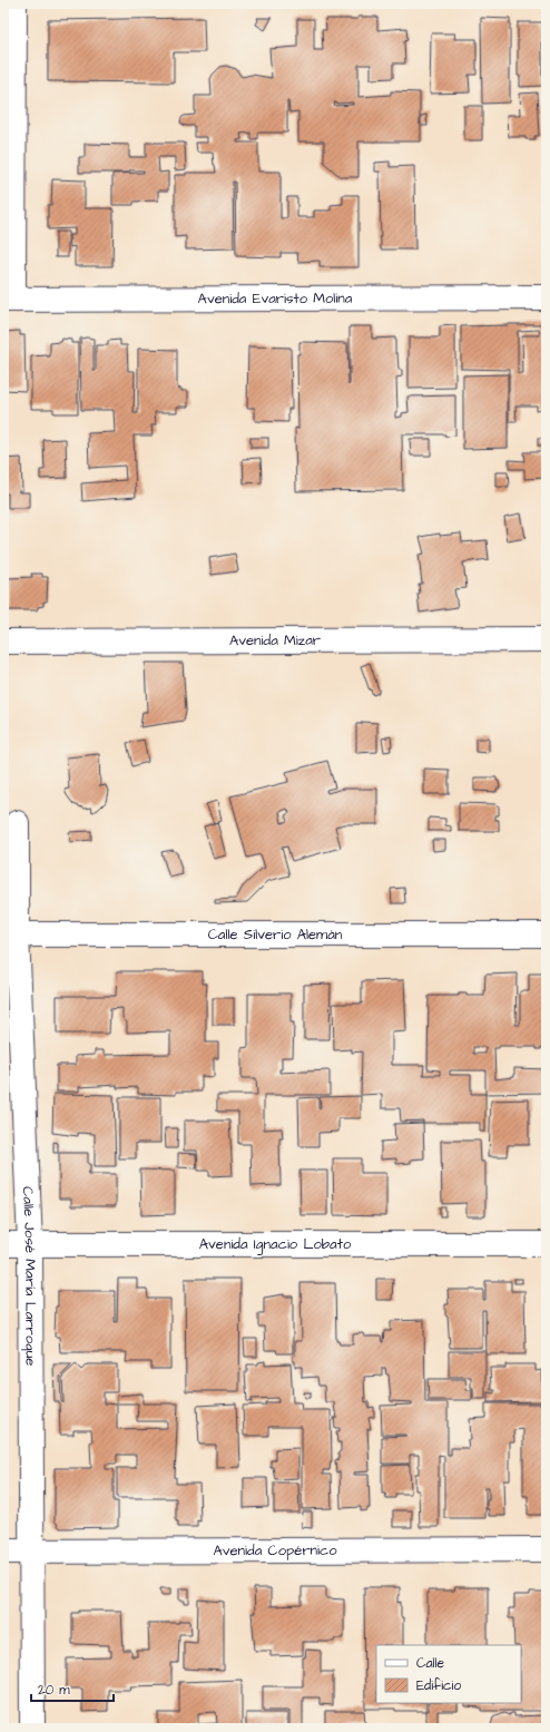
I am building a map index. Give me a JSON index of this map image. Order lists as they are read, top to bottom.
{
  "streets": {
    "street": [
      "Avenida Evaristo Molina",
      "Avenida Mizar",
      "Calle Silverio Alemán",
      "Avenida Ignacio Lobato",
      "Calle José María Larroque",
      "Avenida Copérnico"
    ]
  },
  "crossings": [
    ["Calle Silverio Alemán", "Calle José María Larroque"],
    ["Avenida Ignacio Lobato", "Calle José María Larroque"],
    ["Calle José María Larroque", "Avenida Copérnico"]
  ],
  "legend": ["Calle", "Edificio"],
  "scale_bar": "20 m"
}
